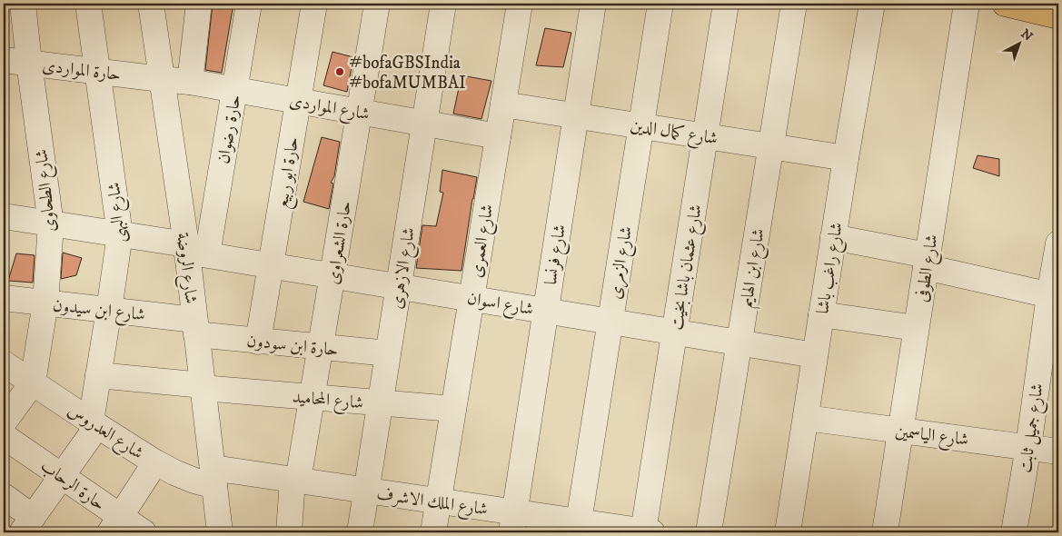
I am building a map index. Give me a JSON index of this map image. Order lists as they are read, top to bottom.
{
  "streets": {
    "street": [
      "حارة المواردى",
      "شارع المواردى",
      "حارة رضوان",
      "شارع كمال الدين",
      "حارة ابو ربيع",
      "شارع الطحاوى",
      "شارع البهى",
      "شارع العمرى",
      "حارة الشعراوى",
      "شارع فرنسا",
      "شارع الزمرى",
      "شارع عثمان باشا بخيت",
      "شارع الروضة",
      "شارع الازهرى",
      "شارع ابن الهايم",
      "شارع راغب باشا",
      "شارع الطوفى",
      "شارع اسوان",
      "شارع ابن سيدون",
      "حارة ابن سودون",
      "شارع المحاميد",
      "شارع جميل ثابت",
      "شارع العدروس",
      "شارع الياسمين",
      "حارة الرحاب",
      "شارع الملك الاشرف"
    ]
  },
  "crossings": [
    ["حارة المواردى", "شارع المواردى"],
    ["حارة المواردى", "شارع الطحاوى"],
    ["حارة المواردى", "شارع البهى"],
    ["حارة المواردى", "شارع الروضة"],
    ["شارع المواردى", "حارة رضوان"],
    ["شارع المواردى", "حارة ابو ربيع"],
    ["شارع المواردى", "شارع العمرى"],
    ["شارع المواردى", "حارة الشعراوى"],
    ["شارع المواردى", "شارع الروضة"],
    ["شارع المواردى", "شارع الازهرى"],
    ["حارة رضوان", "شارع الروضة"],
    ["حارة رضوان", "شارع اسوان"],
    ["شارع كمال الدين", "شارع العمرى"],
    ["شارع كمال الدين", "شارع فرنسا"],
    ["شارع كمال الدين", "شارع الزمرى"],
    ["شارع كمال الدين", "شارع عثمان باشا بخيت"],
    ["شارع كمال الدين", "شارع ابن الهايم"],
    ["شارع كمال الدين", "شارع راغب باشا"],
    ["حارة ابو ربيع", "شارع اسوان"],
    ["حارة ابو ربيع", "حارة ابن سودون"],
    ["شارع الطحاوى", "شارع اسوان"],
    ["شارع الطحاوى", "شارع ابن سيدون"],
    ["شارع الطحاوى", "شارع العدروس"],
    ["شارع البهى", "شارع اسوان"],
    ["شارع البهى", "شارع ابن سيدون"],
    ["شارع البهى", "شارع المحاميد"],
    ["شارع البهى", "شارع العدروس"],
    ["شارع البهى", "حارة الرحاب"],
    ["شارع العمرى", "شارع اسوان"],
    ["شارع العمرى", "شارع المحاميد"],
    ["شارع العمرى", "شارع الملك الاشرف"],
    ["حارة الشعراوى", "شارع اسوان"],
    ["حارة الشعراوى", "حارة ابن سودون"],
    ["حارة الشعراوى", "شارع المحاميد"],
    ["حارة الشعراوى", "شارع الملك الاشرف"],
    ["شارع فرنسا", "شارع اسوان"],
    ["شارع فرنسا", "شارع الملك الاشرف"],
    ["شارع الزمرى", "شارع اسوان"],
    ["شارع الزمرى", "شارع الملك الاشرف"],
    ["شارع عثمان باشا بخيت", "شارع اسوان"],
    ["شارع عثمان باشا بخيت", "شارع الملك الاشرف"],
    ["شارع الروضة", "شارع اسوان"],
    ["شارع الروضة", "شارع ابن سيدون"],
    ["شارع الروضة", "حارة ابن سودون"],
    ["شارع الروضة", "شارع المحاميد"],
    ["شارع الروضة", "شارع العدروس"],
    ["شارع الروضة", "شارع الملك الاشرف"],
    ["شارع الازهرى", "شارع اسوان"],
    ["شارع الازهرى", "حارة ابن سودون"],
    ["شارع الازهرى", "شارع المحاميد"],
    ["شارع الازهرى", "شارع الملك الاشرف"],
    ["شارع ابن الهايم", "شارع اسوان"],
    ["شارع راغب باشا", "شارع اسوان"],
    ["شارع راغب باشا", "شارع الياسمين"],
    ["شارع الطوفى", "شارع الياسمين"],
    ["شارع ابن سيدون", "حارة ابن سودون"],
    ["شارع جميل ثابت", "شارع الياسمين"],
    ["شارع العدروس", "شارع الملك الاشرف"]
  ],
  "places": ["#bofaGBSIndia #bofaMUMBAI"],
  "north": "top right"
}
